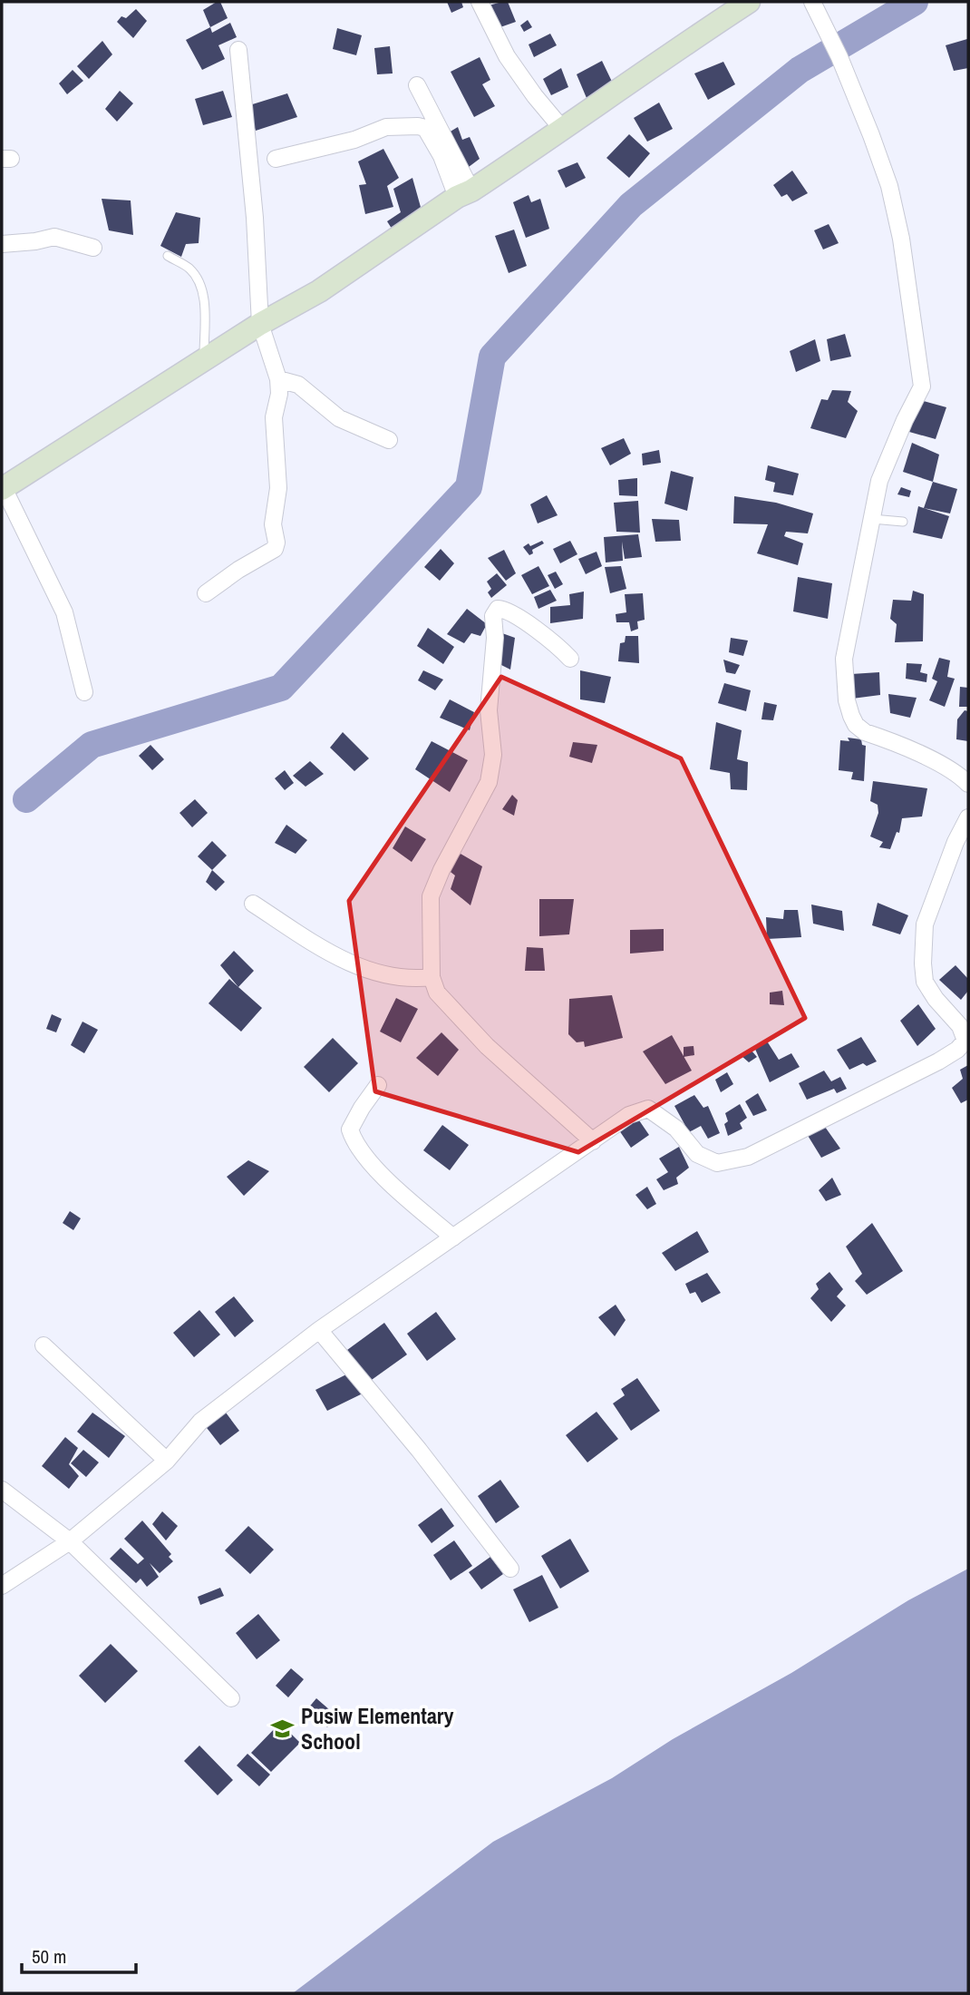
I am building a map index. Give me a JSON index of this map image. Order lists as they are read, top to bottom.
{
  "places": {
    "school or university": ["Pusiw Elementary School"]
  },
  "scale_bar": "50 m"
}
